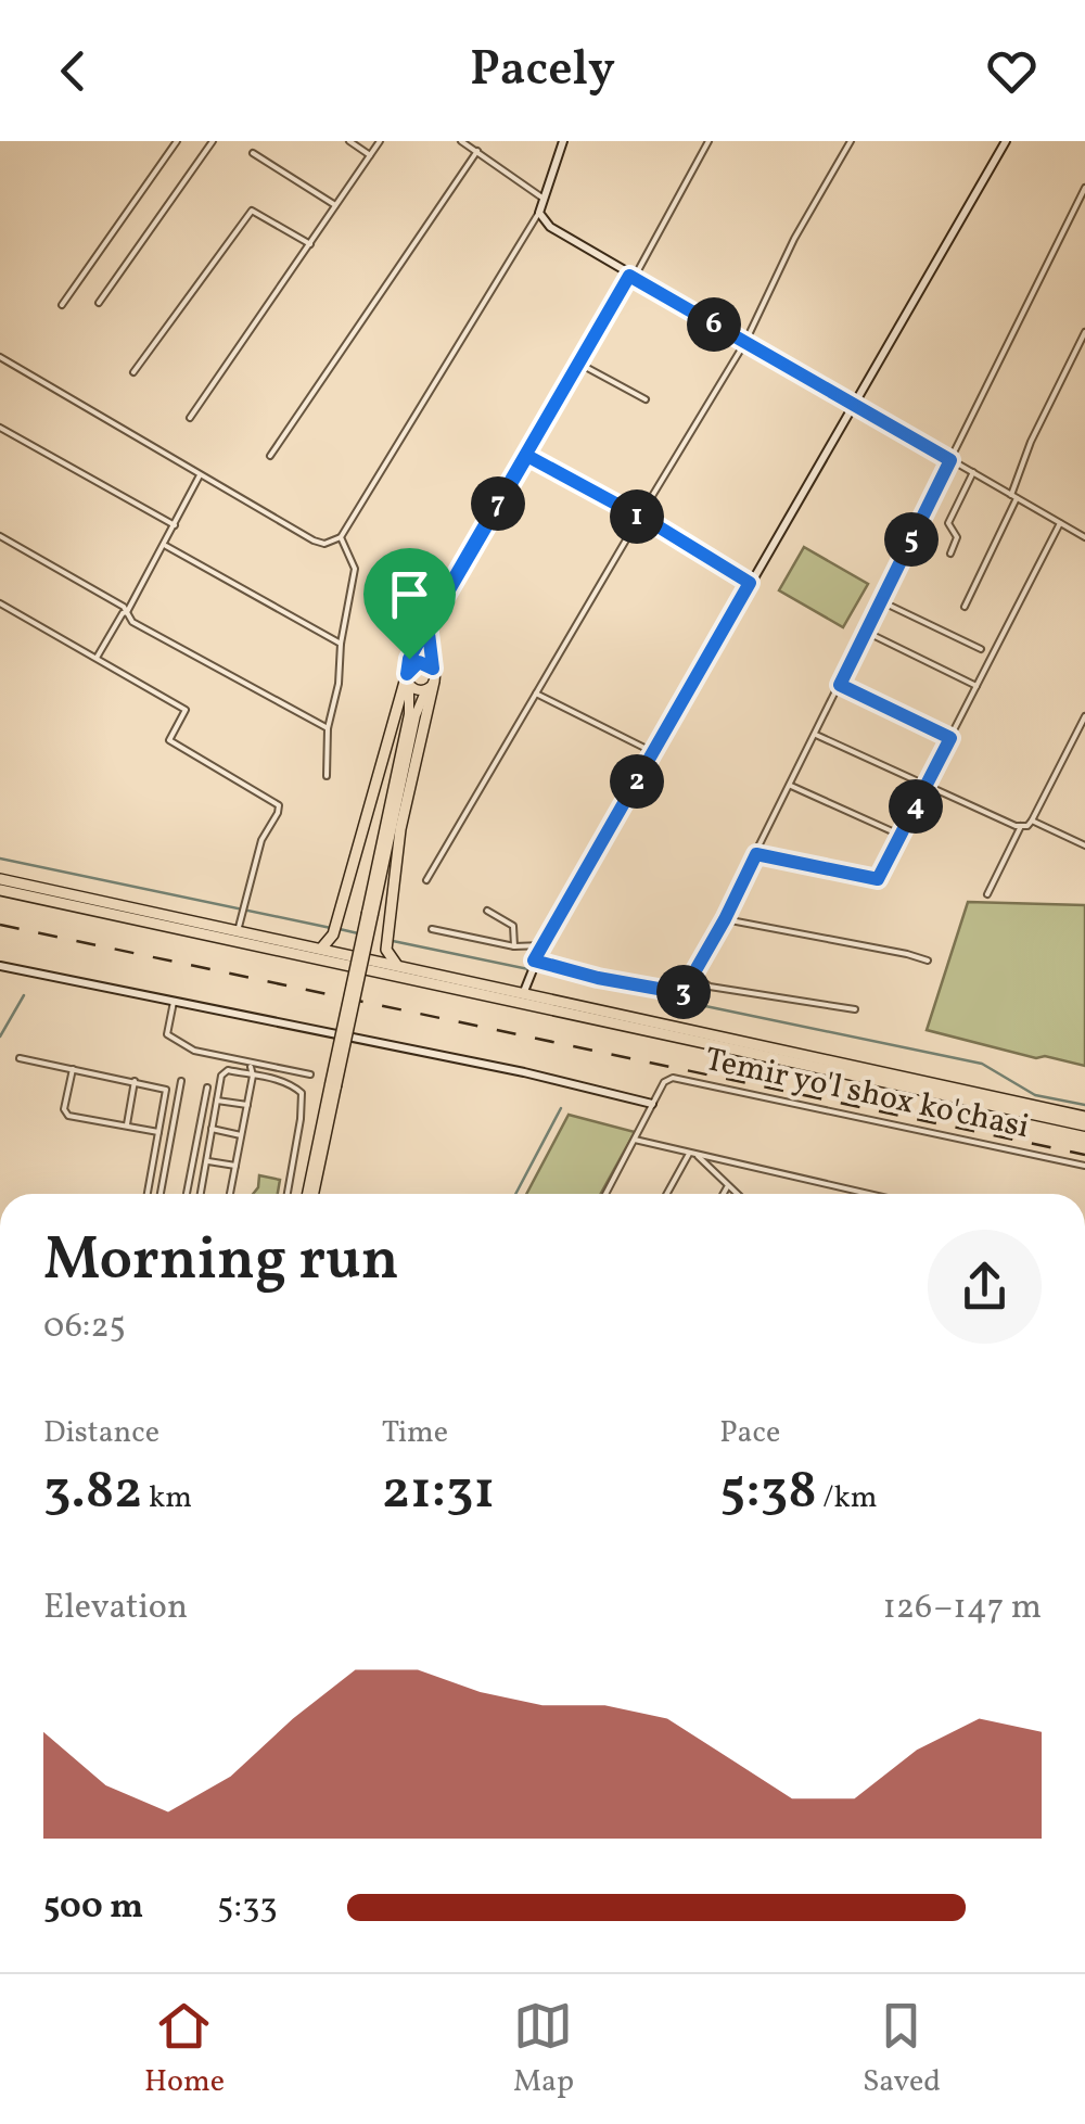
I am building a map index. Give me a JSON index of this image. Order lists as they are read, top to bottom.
{
  "streets": {
    "street": ["Temir yo'l shox ko'chasi"]
  },
  "page": {
    "header": "Pacely",
    "pins": [
      "6",
      "7",
      "1",
      "5",
      "2",
      "4",
      "3"
    ],
    "heading": ["Morning run", "06:25"],
    "stats": [
      ["Distance", "3.82 km"],
      ["Time", "21:31"],
      ["Pace", "5:38 /km"]
    ],
    "chart": ["Elevation", "126–147 m"],
    "list": [
      {
        "name": "500 m",
        "note": "5:33"
      }
    ],
    "tabs": ["Home", "Map", "Saved"]
  }
}
